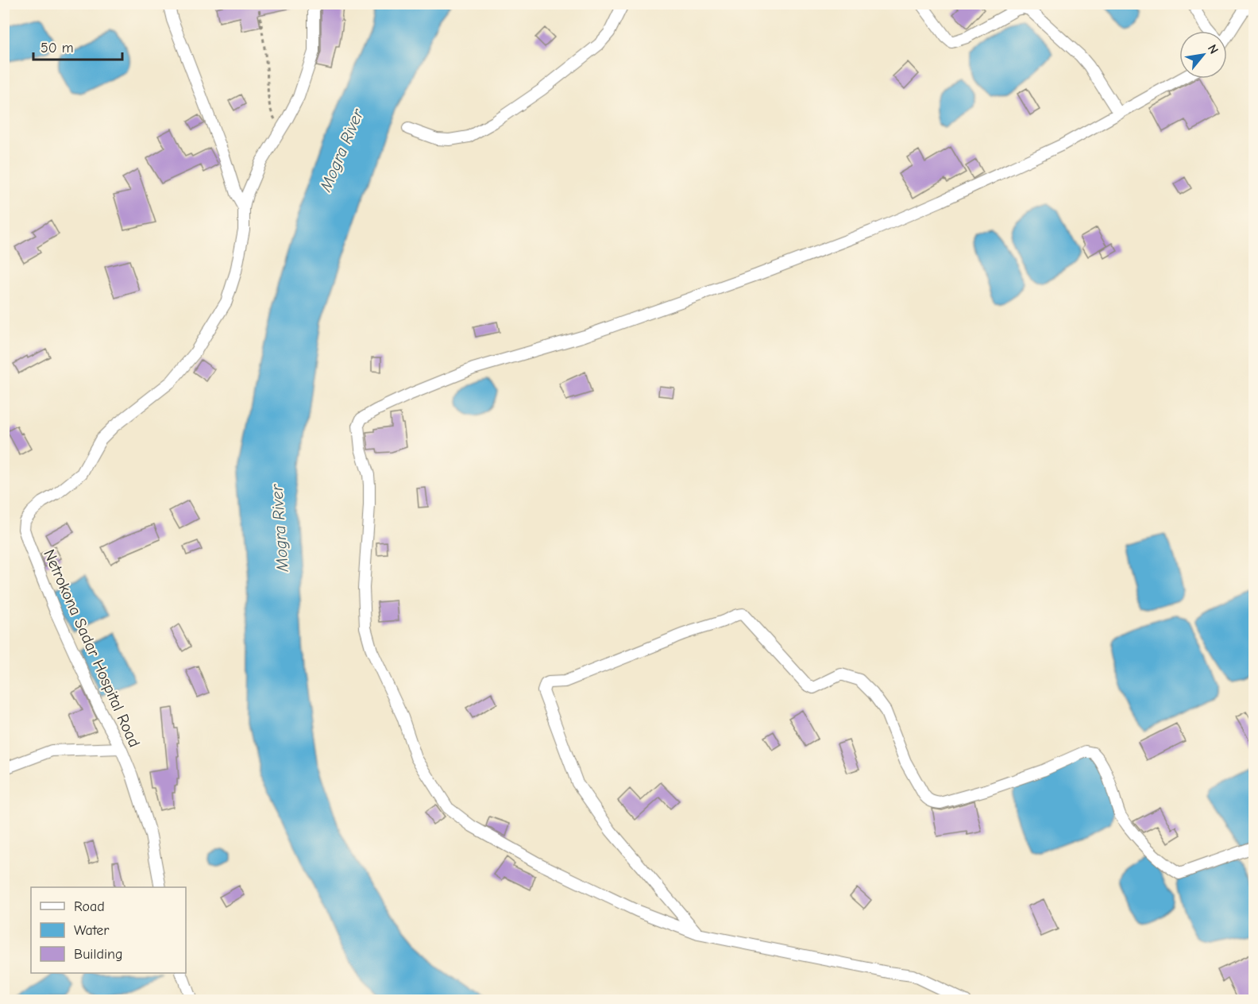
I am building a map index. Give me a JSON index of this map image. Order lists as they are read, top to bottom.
{
  "streets": {
    "street": ["Netrokona Sadar Hospital Road"]
  },
  "water": ["Mogra River"],
  "legend": ["Road", "Water", "Building"],
  "scale_bar": "50 m",
  "north": "top right"
}
